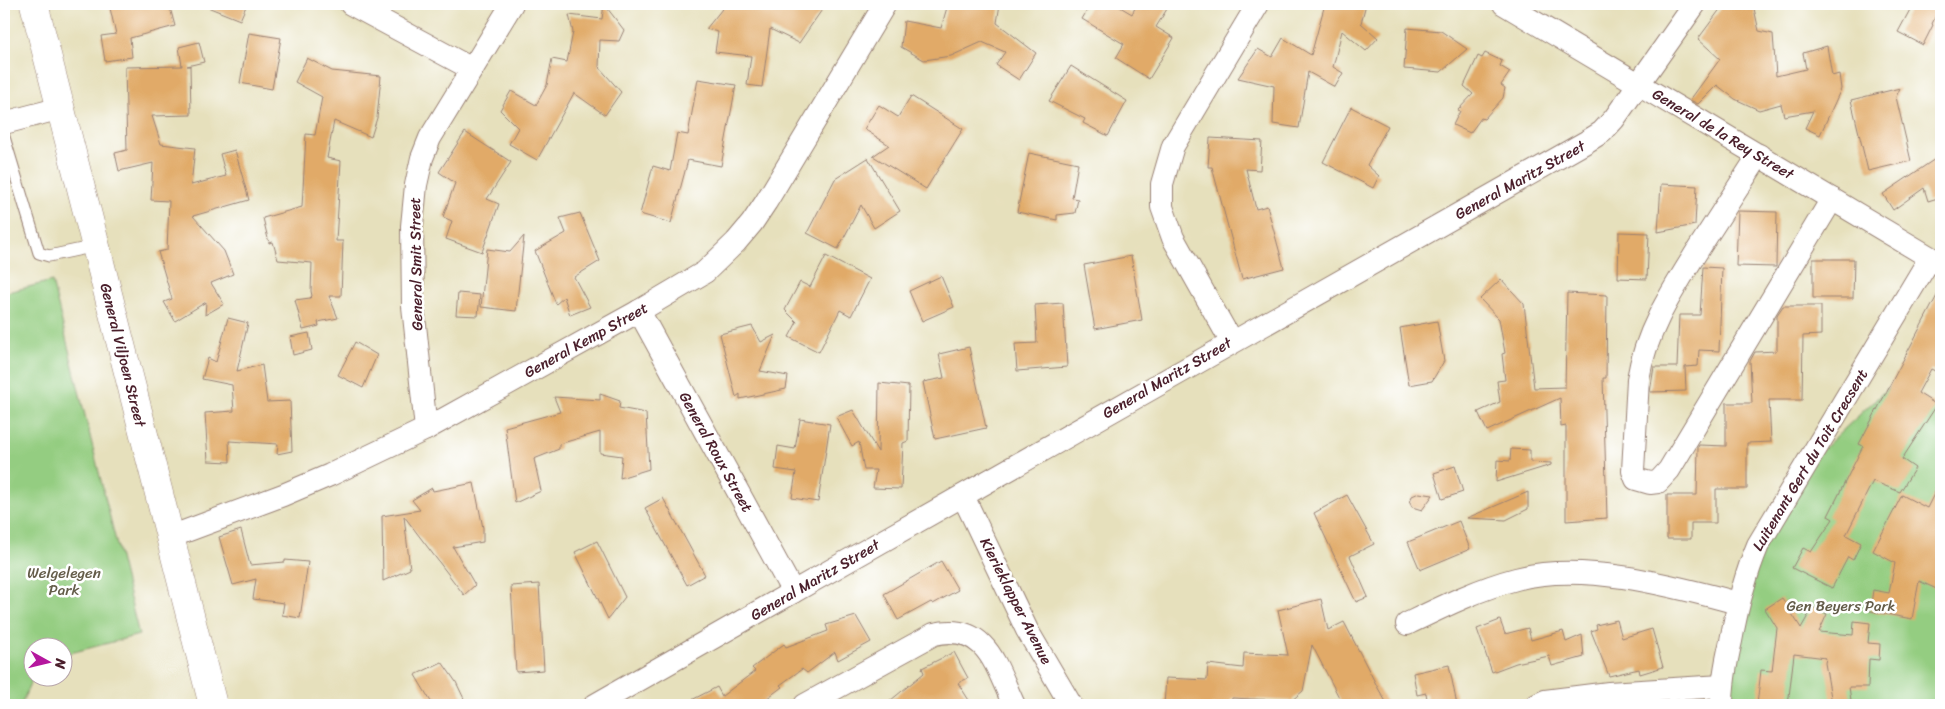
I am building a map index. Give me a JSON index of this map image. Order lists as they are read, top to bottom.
{
  "streets": {
    "street": [
      "General de la Rey Street",
      "General Maritz Street",
      "General Smit Street",
      "General Kemp Street",
      "General Viljoen Street",
      "General Roux Street",
      "Luitenant Gert du Toit Crecsent",
      "Kierieklapper Avenue"
    ]
  },
  "crossings": [
    ["General de la Rey Street", "General Maritz Street"],
    ["General de la Rey Street", "Luitenant Gert du Toit Crecsent"],
    ["General Maritz Street", "General Roux Street"],
    ["General Maritz Street", "Kierieklapper Avenue"],
    ["General Smit Street", "General Kemp Street"],
    ["General Kemp Street", "General Viljoen Street"],
    ["General Kemp Street", "General Roux Street"]
  ],
  "parks": ["Welgelegen Park", "Gen Beyers Park"],
  "north": "right"
}
